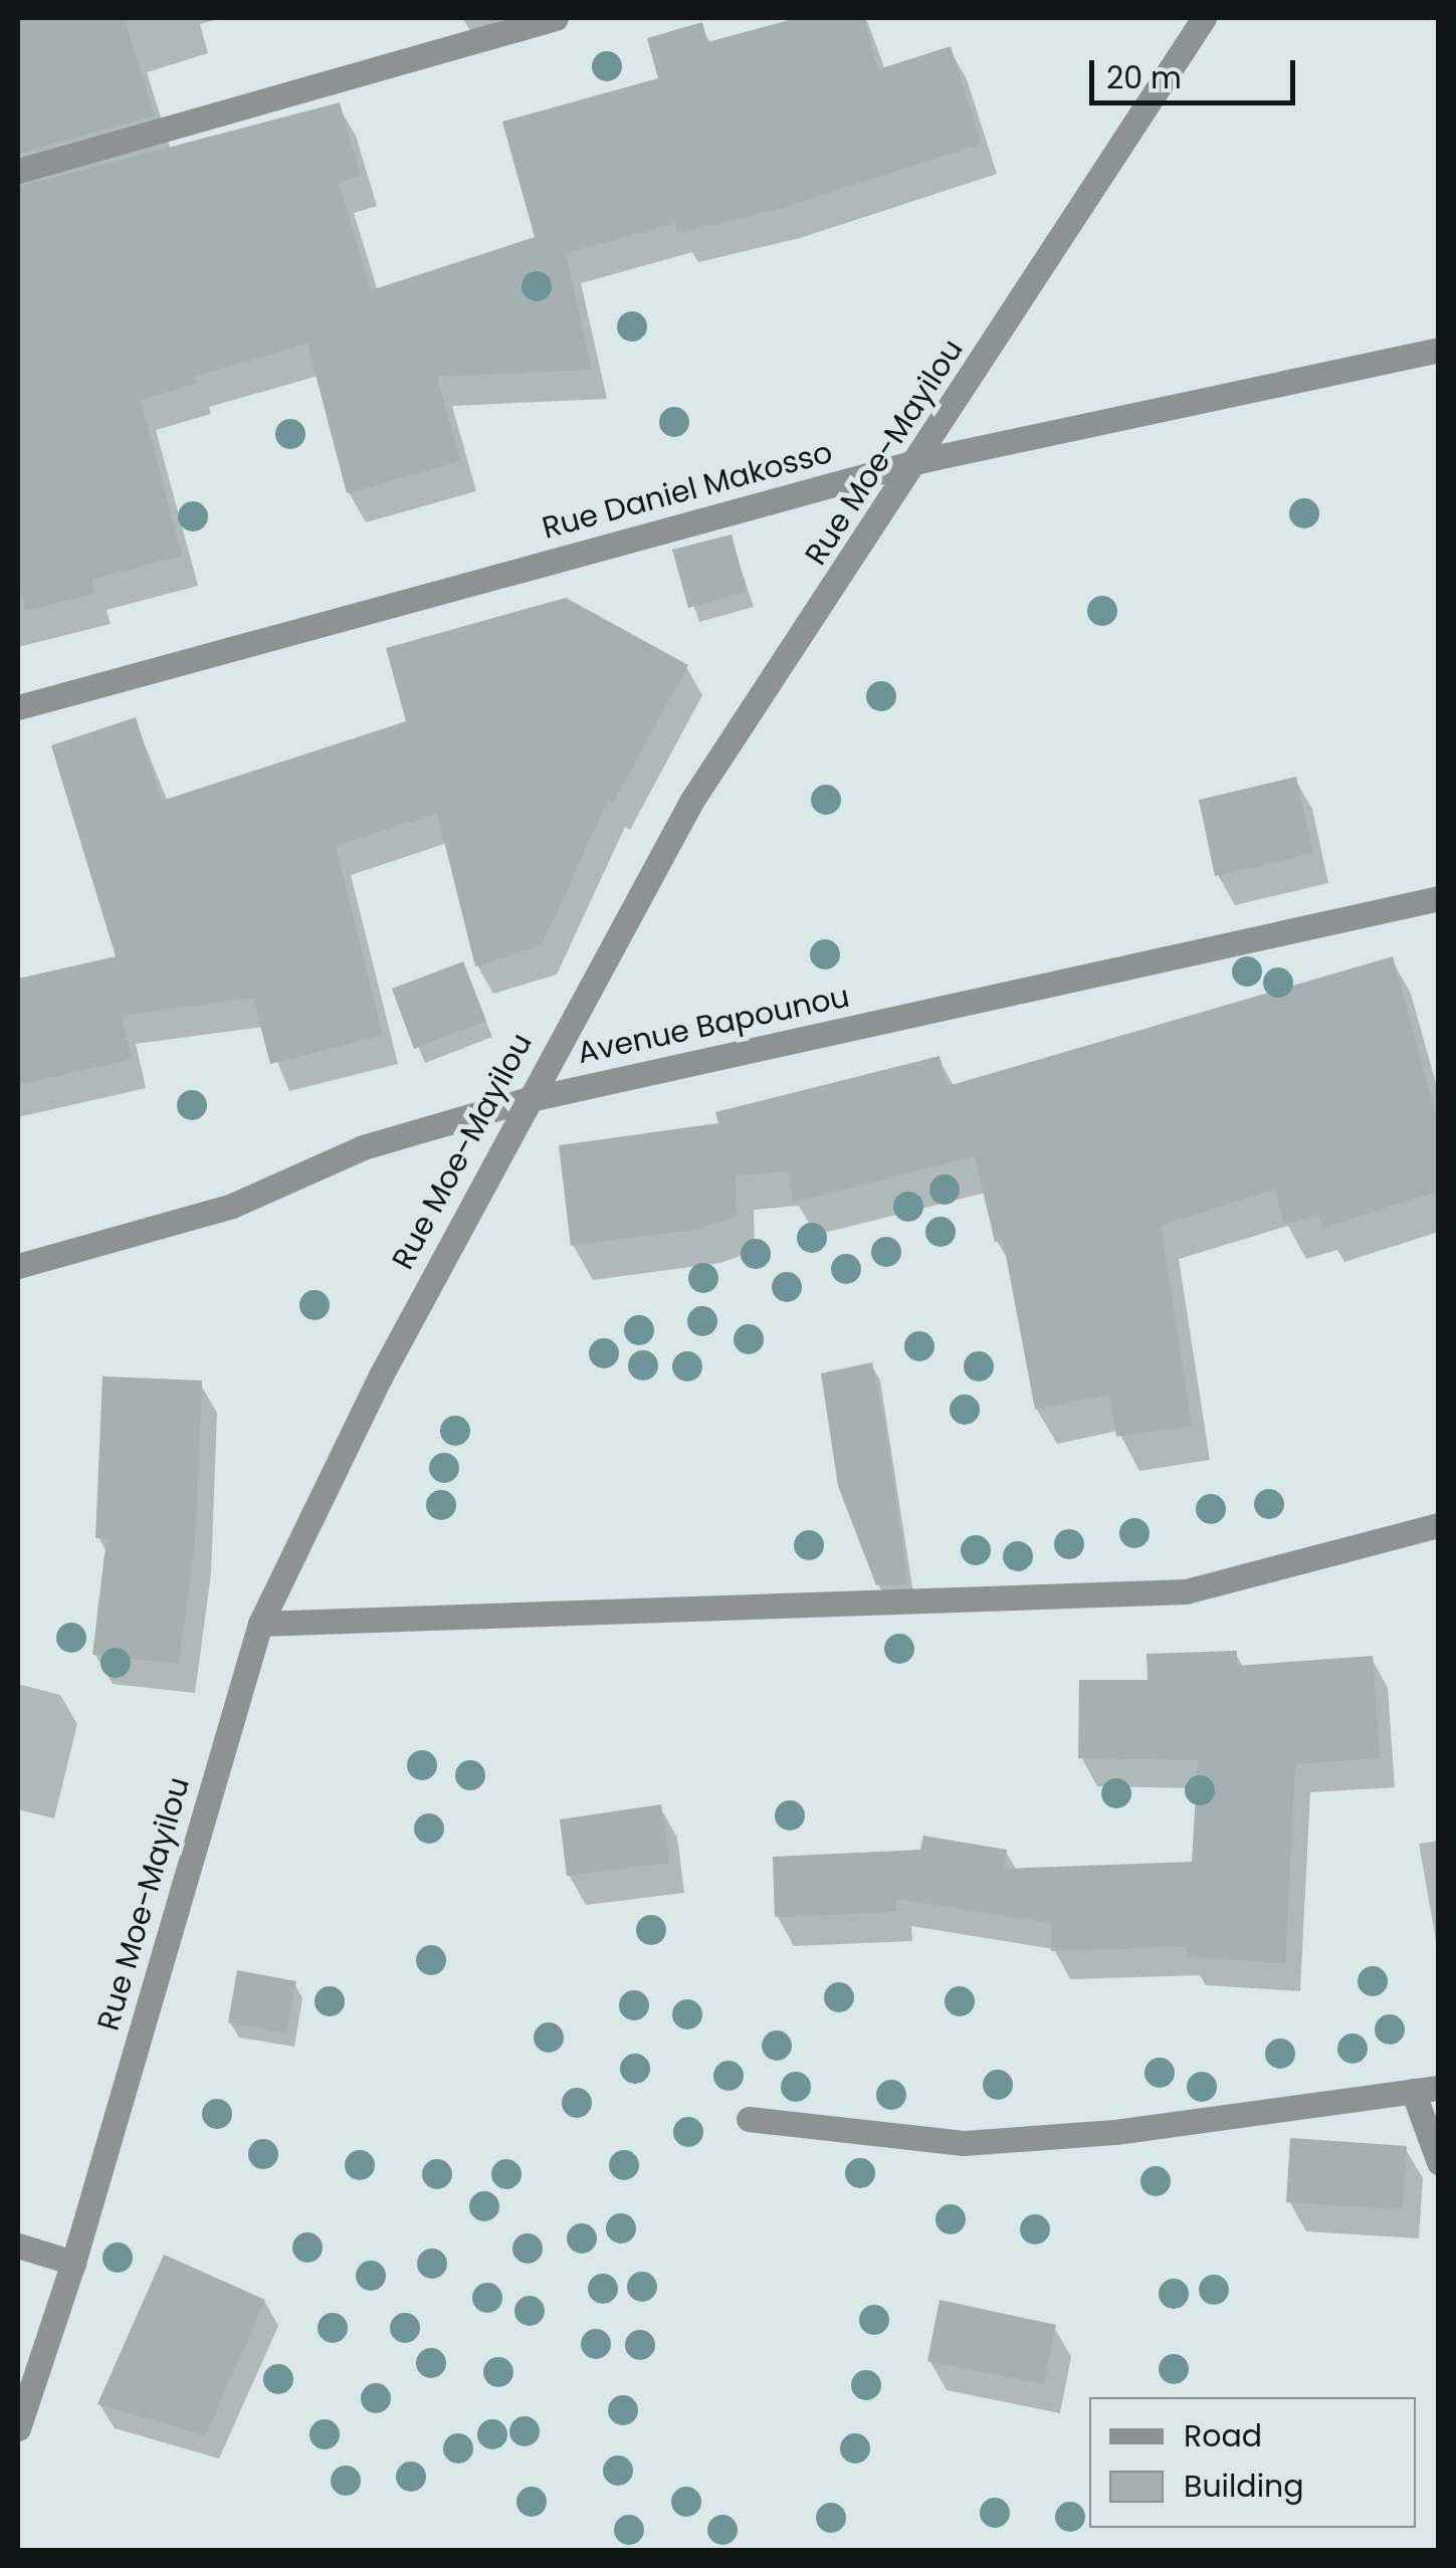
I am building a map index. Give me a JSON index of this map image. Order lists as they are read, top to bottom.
{
  "streets": {
    "street": ["Rue Moe-Mayilou", "Rue Daniel Makosso", "Avenue Bapounou"]
  },
  "crossings": [
    ["Rue Moe-Mayilou", "Rue Daniel Makosso"],
    ["Rue Moe-Mayilou", "Avenue Bapounou"]
  ],
  "legend": ["Road", "Building"],
  "scale_bar": "20 m"
}
